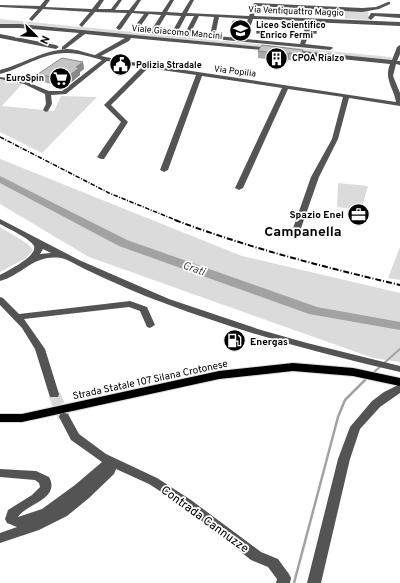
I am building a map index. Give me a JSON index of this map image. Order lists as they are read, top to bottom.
{
  "streets": {
    "main road": ["Strada Statale 107 Silana Crotonese"],
    "street": [
      "Via Ventiquattro Maggio",
      "Viale Giacomo Mancini",
      "Via Popilia",
      "Contrada Cannuzze"
    ]
  },
  "districts": ["Campanella"],
  "water": ["Crati"],
  "places": {
    "school or university": ["Liceo Scientifico \"Enrico Fermi\""],
    "building": ["CPOA Rialzo"],
    "public building": ["Polizia Stradale"],
    "supermarket": ["EuroSpin"],
    "office": ["Spazio Enel"],
    "fuel station": ["Energas"]
  },
  "north": "bottom right"
}
